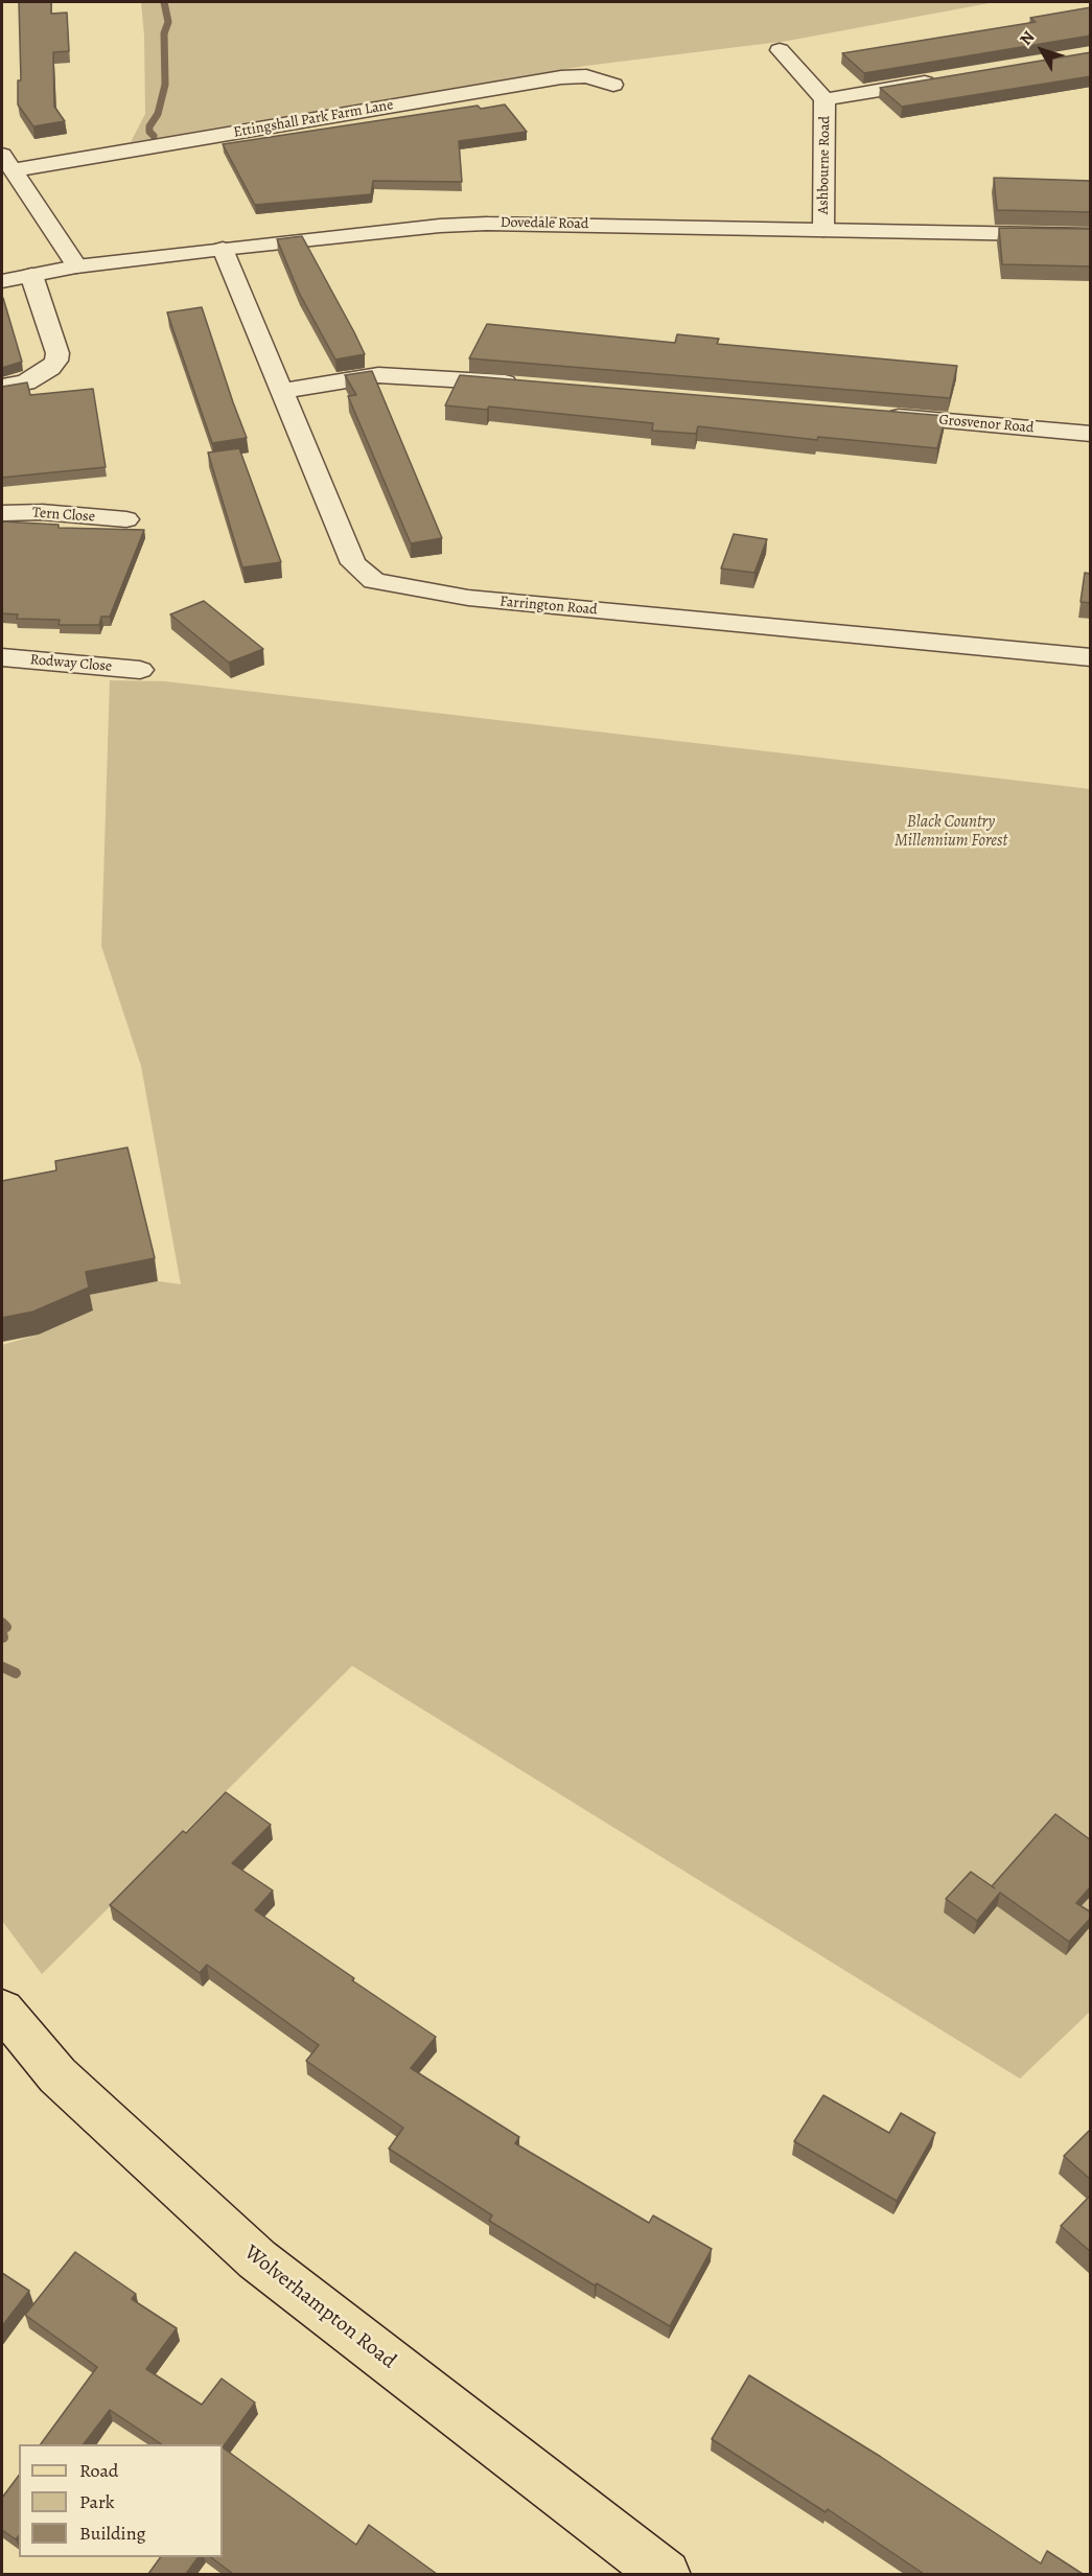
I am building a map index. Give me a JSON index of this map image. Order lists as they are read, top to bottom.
{
  "streets": {
    "main road": ["Wolverhampton Road"],
    "street": [
      "Ettingshall Park Farm Lane",
      "Ashbourne Road",
      "Dovedale Road",
      "Grosvenor Road",
      "Tern Close",
      "Farrington Road",
      "Rodway Close"
    ]
  },
  "crossings": [
    ["Ashbourne Road", "Dovedale Road"],
    ["Dovedale Road", "Farrington Road"]
  ],
  "parks": ["Black Country Millennium Forest"],
  "legend": ["Road", "Park", "Building"],
  "north": "top left"
}
